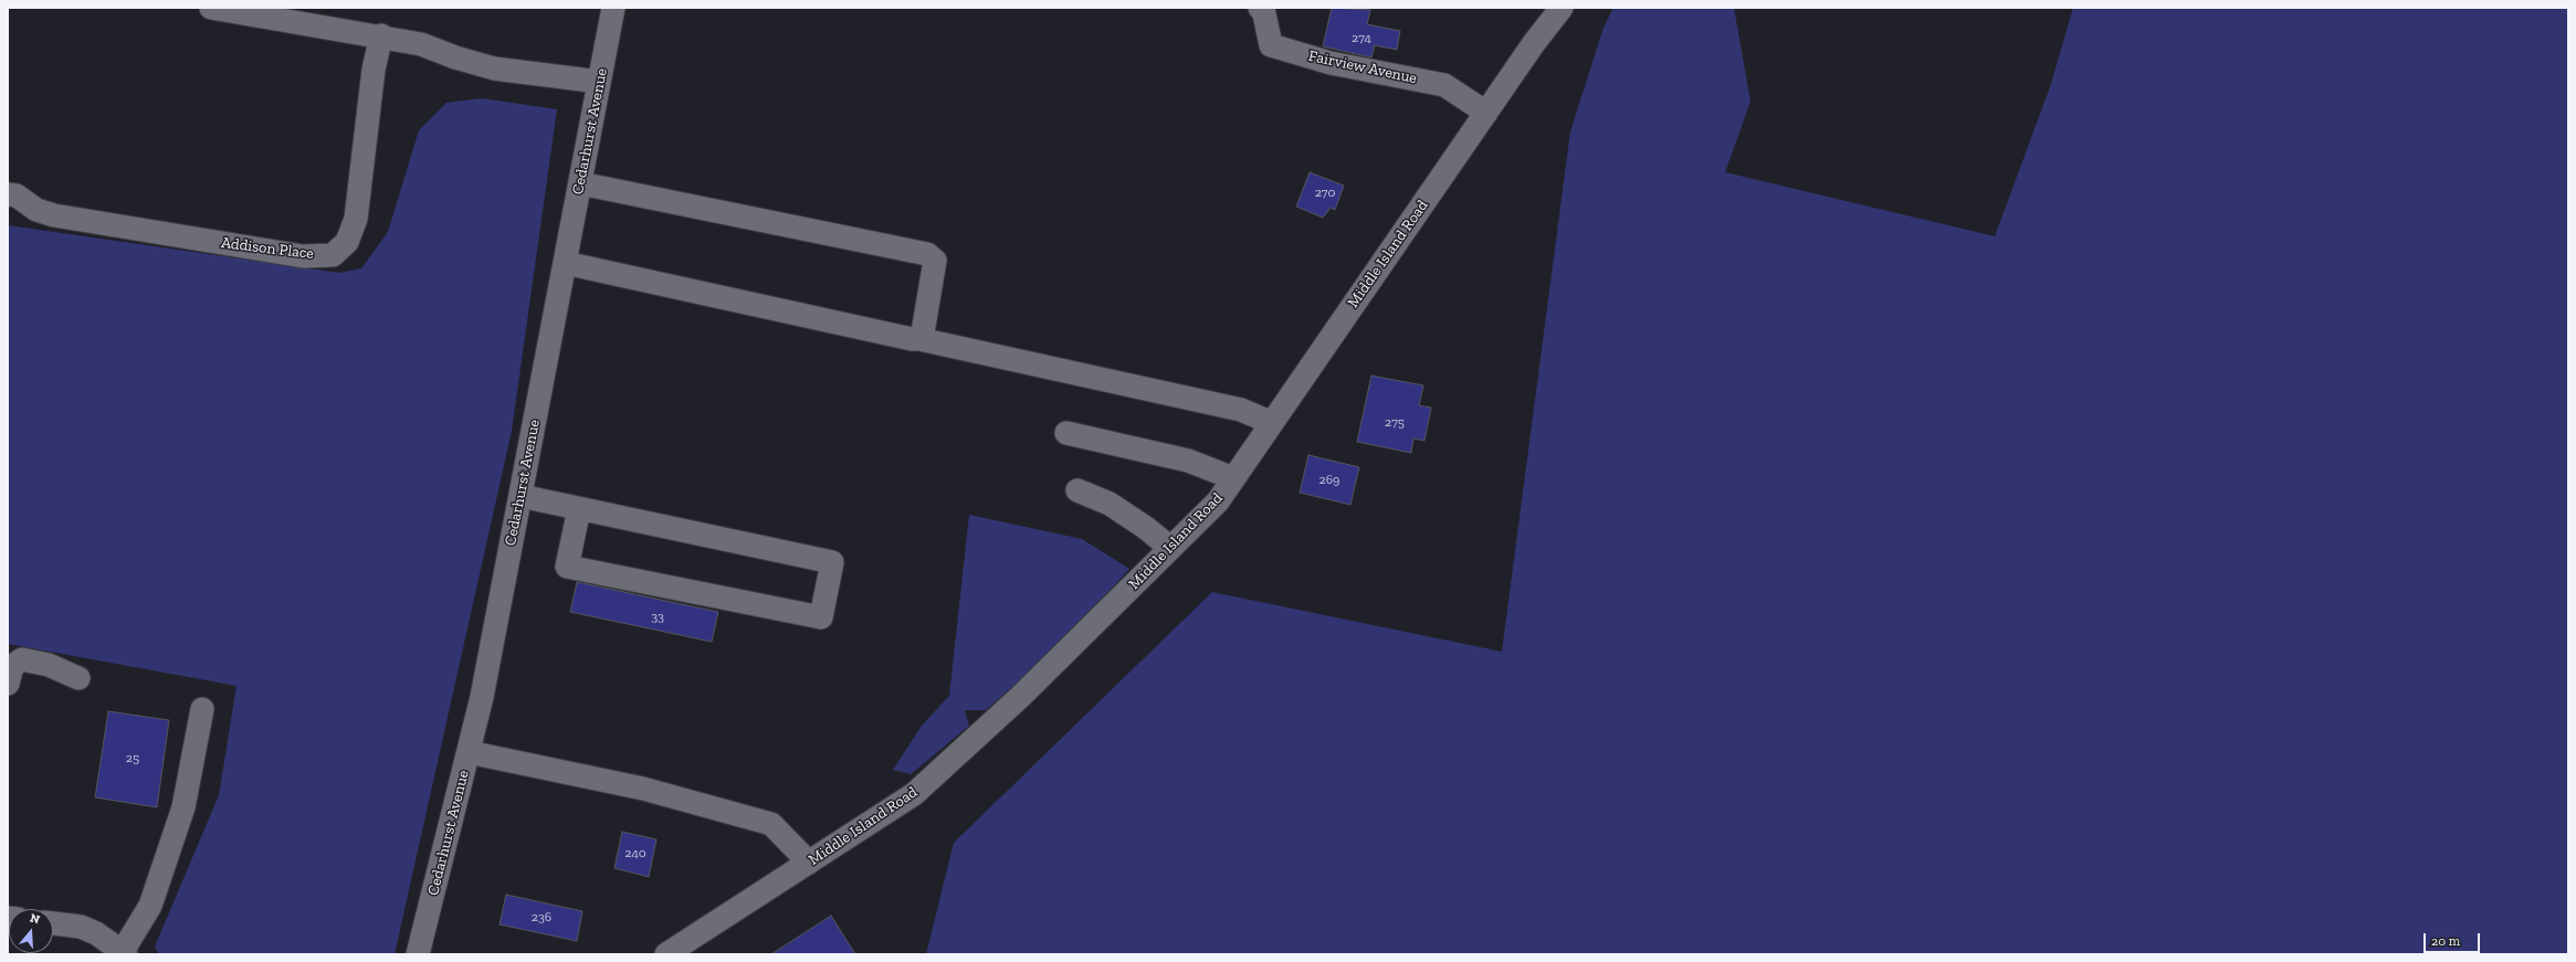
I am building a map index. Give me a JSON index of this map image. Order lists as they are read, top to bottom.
{
  "streets": {
    "street": [
      "Fairview Avenue",
      "Cedarhurst Avenue",
      "Addison Place",
      "Middle Island Road"
    ]
  },
  "crossings": [
    ["Fairview Avenue", "Middle Island Road"]
  ],
  "house_numbers": [
    "274",
    "270",
    "275",
    "269",
    "33",
    "25",
    "240",
    "236"
  ],
  "scale_bar": "20 m",
  "north": "top"
}
